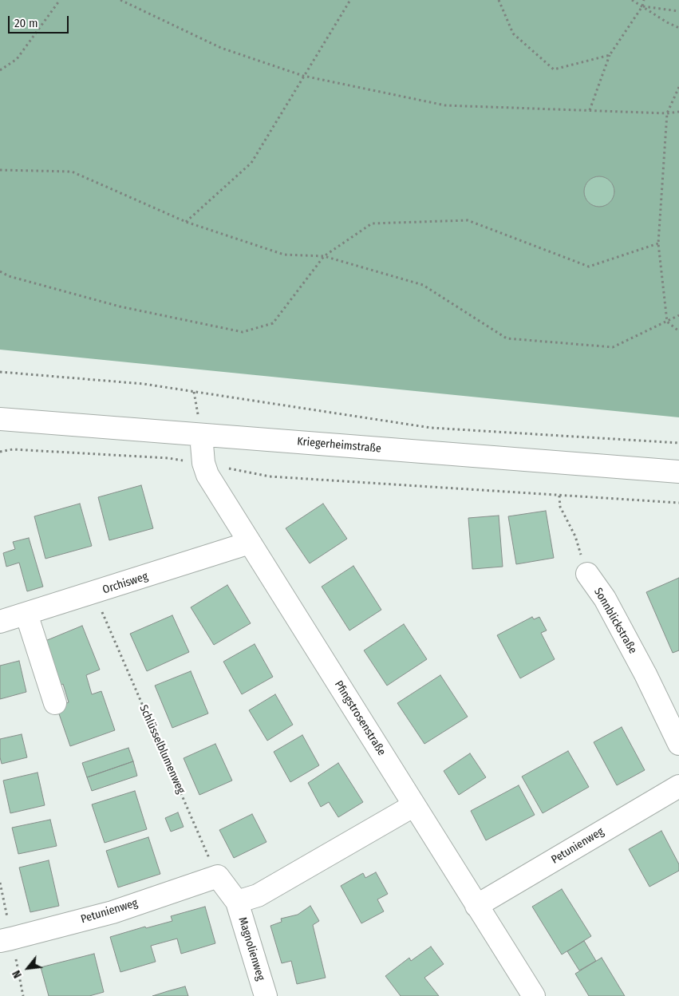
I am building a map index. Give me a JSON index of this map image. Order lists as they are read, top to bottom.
{
  "streets": {
    "street": [
      "Kriegerheimstraße",
      "Orchisweg",
      "Sonnblickstraße",
      "Pfingstrosenstraße",
      "Petunienweg",
      "Magnolienweg"
    ],
    "path": ["Schlüsselblumenweg"]
  },
  "crossings": [
    ["Kriegerheimstraße", "Pfingstrosenstraße"],
    ["Orchisweg", "Pfingstrosenstraße"],
    ["Orchisweg", "Schlüsselblumenweg"],
    ["Pfingstrosenstraße", "Petunienweg"],
    ["Schlüsselblumenweg", "Petunienweg"]
  ],
  "scale_bar": "20 m",
  "north": "bottom left"
}
